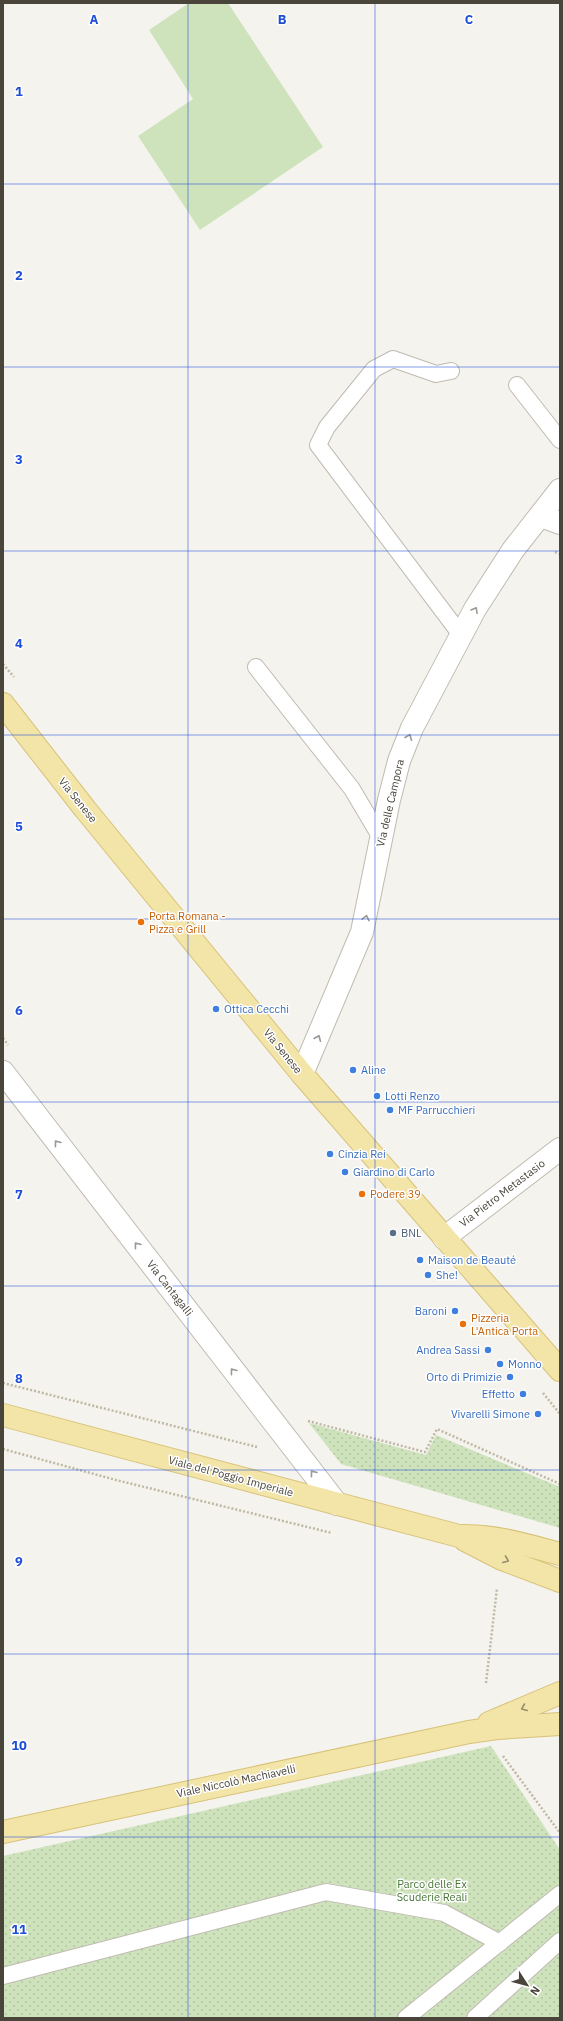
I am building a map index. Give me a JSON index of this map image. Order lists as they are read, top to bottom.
{
  "streets": {
    "main road": ["Via Senese", "Viale del Poggio Imperiale", "Viale Niccolò Machiavelli"],
    "street": ["Via delle Campora", "Via Pietro Metastasio", "Via Cantagalli"]
  },
  "crossings": [
    ["Via Senese", "Via delle Campora"],
    ["Via Senese", "Via Pietro Metastasio"],
    ["Via Cantagalli", "Viale del Poggio Imperiale"]
  ],
  "one_way": ["Via delle Campora", "Via Cantagalli"],
  "parks": ["Parco delle Ex Scuderie Reali"],
  "places": [
    "Porta Romana - Pizza e Grill",
    "Ottica Cecchi",
    "Aline",
    "Lotti Renzo",
    "MF Parrucchieri",
    "Cinzia Rei",
    "Giardino di Carlo",
    "Podere 39",
    "BNL",
    "Maison de Beauté",
    "She!",
    "Baroni",
    "Pizzeria L'Antica Porta",
    "Andrea Sassi",
    "Monno",
    "Orto di Primizie",
    "Effetto",
    "Vivarelli Simone"
  ],
  "north": "bottom right",
  "grid": {
    "columns": ["A", "B", "C"],
    "rows": [
      "1",
      "2",
      "3",
      "4",
      "5",
      "6",
      "7",
      "8",
      "9",
      "10",
      "11"
    ]
  }
}
